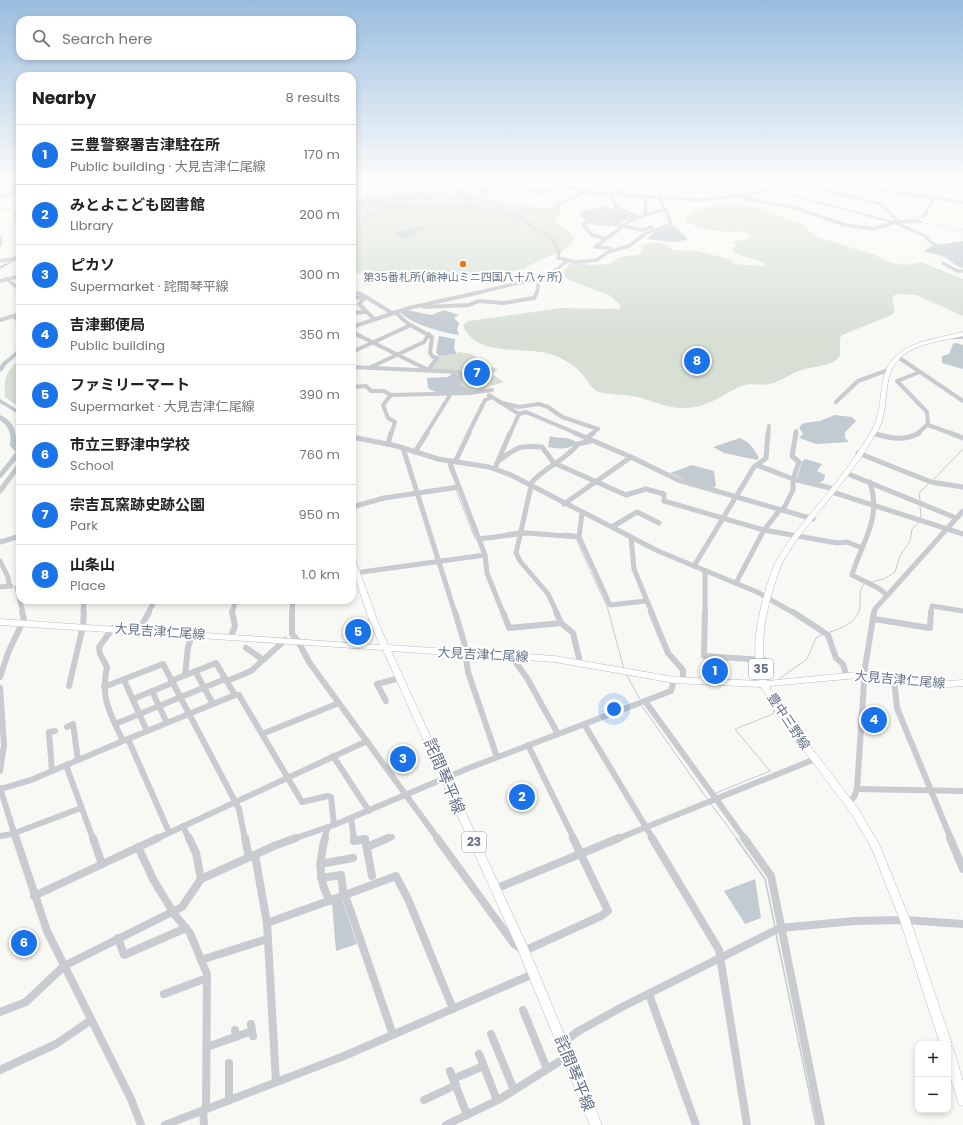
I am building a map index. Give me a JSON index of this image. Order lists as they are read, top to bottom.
{
  "streets": {
    "main road": [
      "大見吉津仁尾線",
      "35",
      "豊中三野線",
      "詫間琴平線",
      "23"
    ]
  },
  "crossings": [
    ["大見吉津仁尾線", "豊中三野線"],
    ["大見吉津仁尾線", "詫間琴平線"]
  ],
  "places": ["第35番札所(爺神山ミニ四国八十八ヶ所)"],
  "page": {
    "search": "Search here",
    "heading": ["Nearby", "8 results"],
    "list": [
      {
        "mark": "1",
        "name": "三豊警察署吉津駐在所",
        "note": "Public building · 大見吉津仁尾線",
        "value": "170 m"
      },
      {
        "mark": "2",
        "name": "みとよこども図書館",
        "note": "Library",
        "value": "200 m"
      },
      {
        "mark": "3",
        "name": "ピカソ",
        "note": "Supermarket · 詫間琴平線",
        "value": "300 m"
      },
      {
        "mark": "4",
        "name": "吉津郵便局",
        "note": "Public building",
        "value": "350 m"
      },
      {
        "mark": "5",
        "name": "ファミリーマート",
        "note": "Supermarket · 大見吉津仁尾線",
        "value": "390 m"
      },
      {
        "mark": "6",
        "name": "市立三野津中学校",
        "note": "School",
        "value": "760 m"
      },
      {
        "mark": "7",
        "name": "宗吉瓦窯跡史跡公園",
        "note": "Park",
        "value": "950 m"
      },
      {
        "mark": "8",
        "name": "山条山",
        "note": "Place",
        "value": "1.0 km"
      }
    ],
    "pins": [
      "8",
      "7",
      "5",
      "1",
      "4",
      "3",
      "2",
      "6"
    ],
    "map_buttons": ["+", "−"]
  }
}
